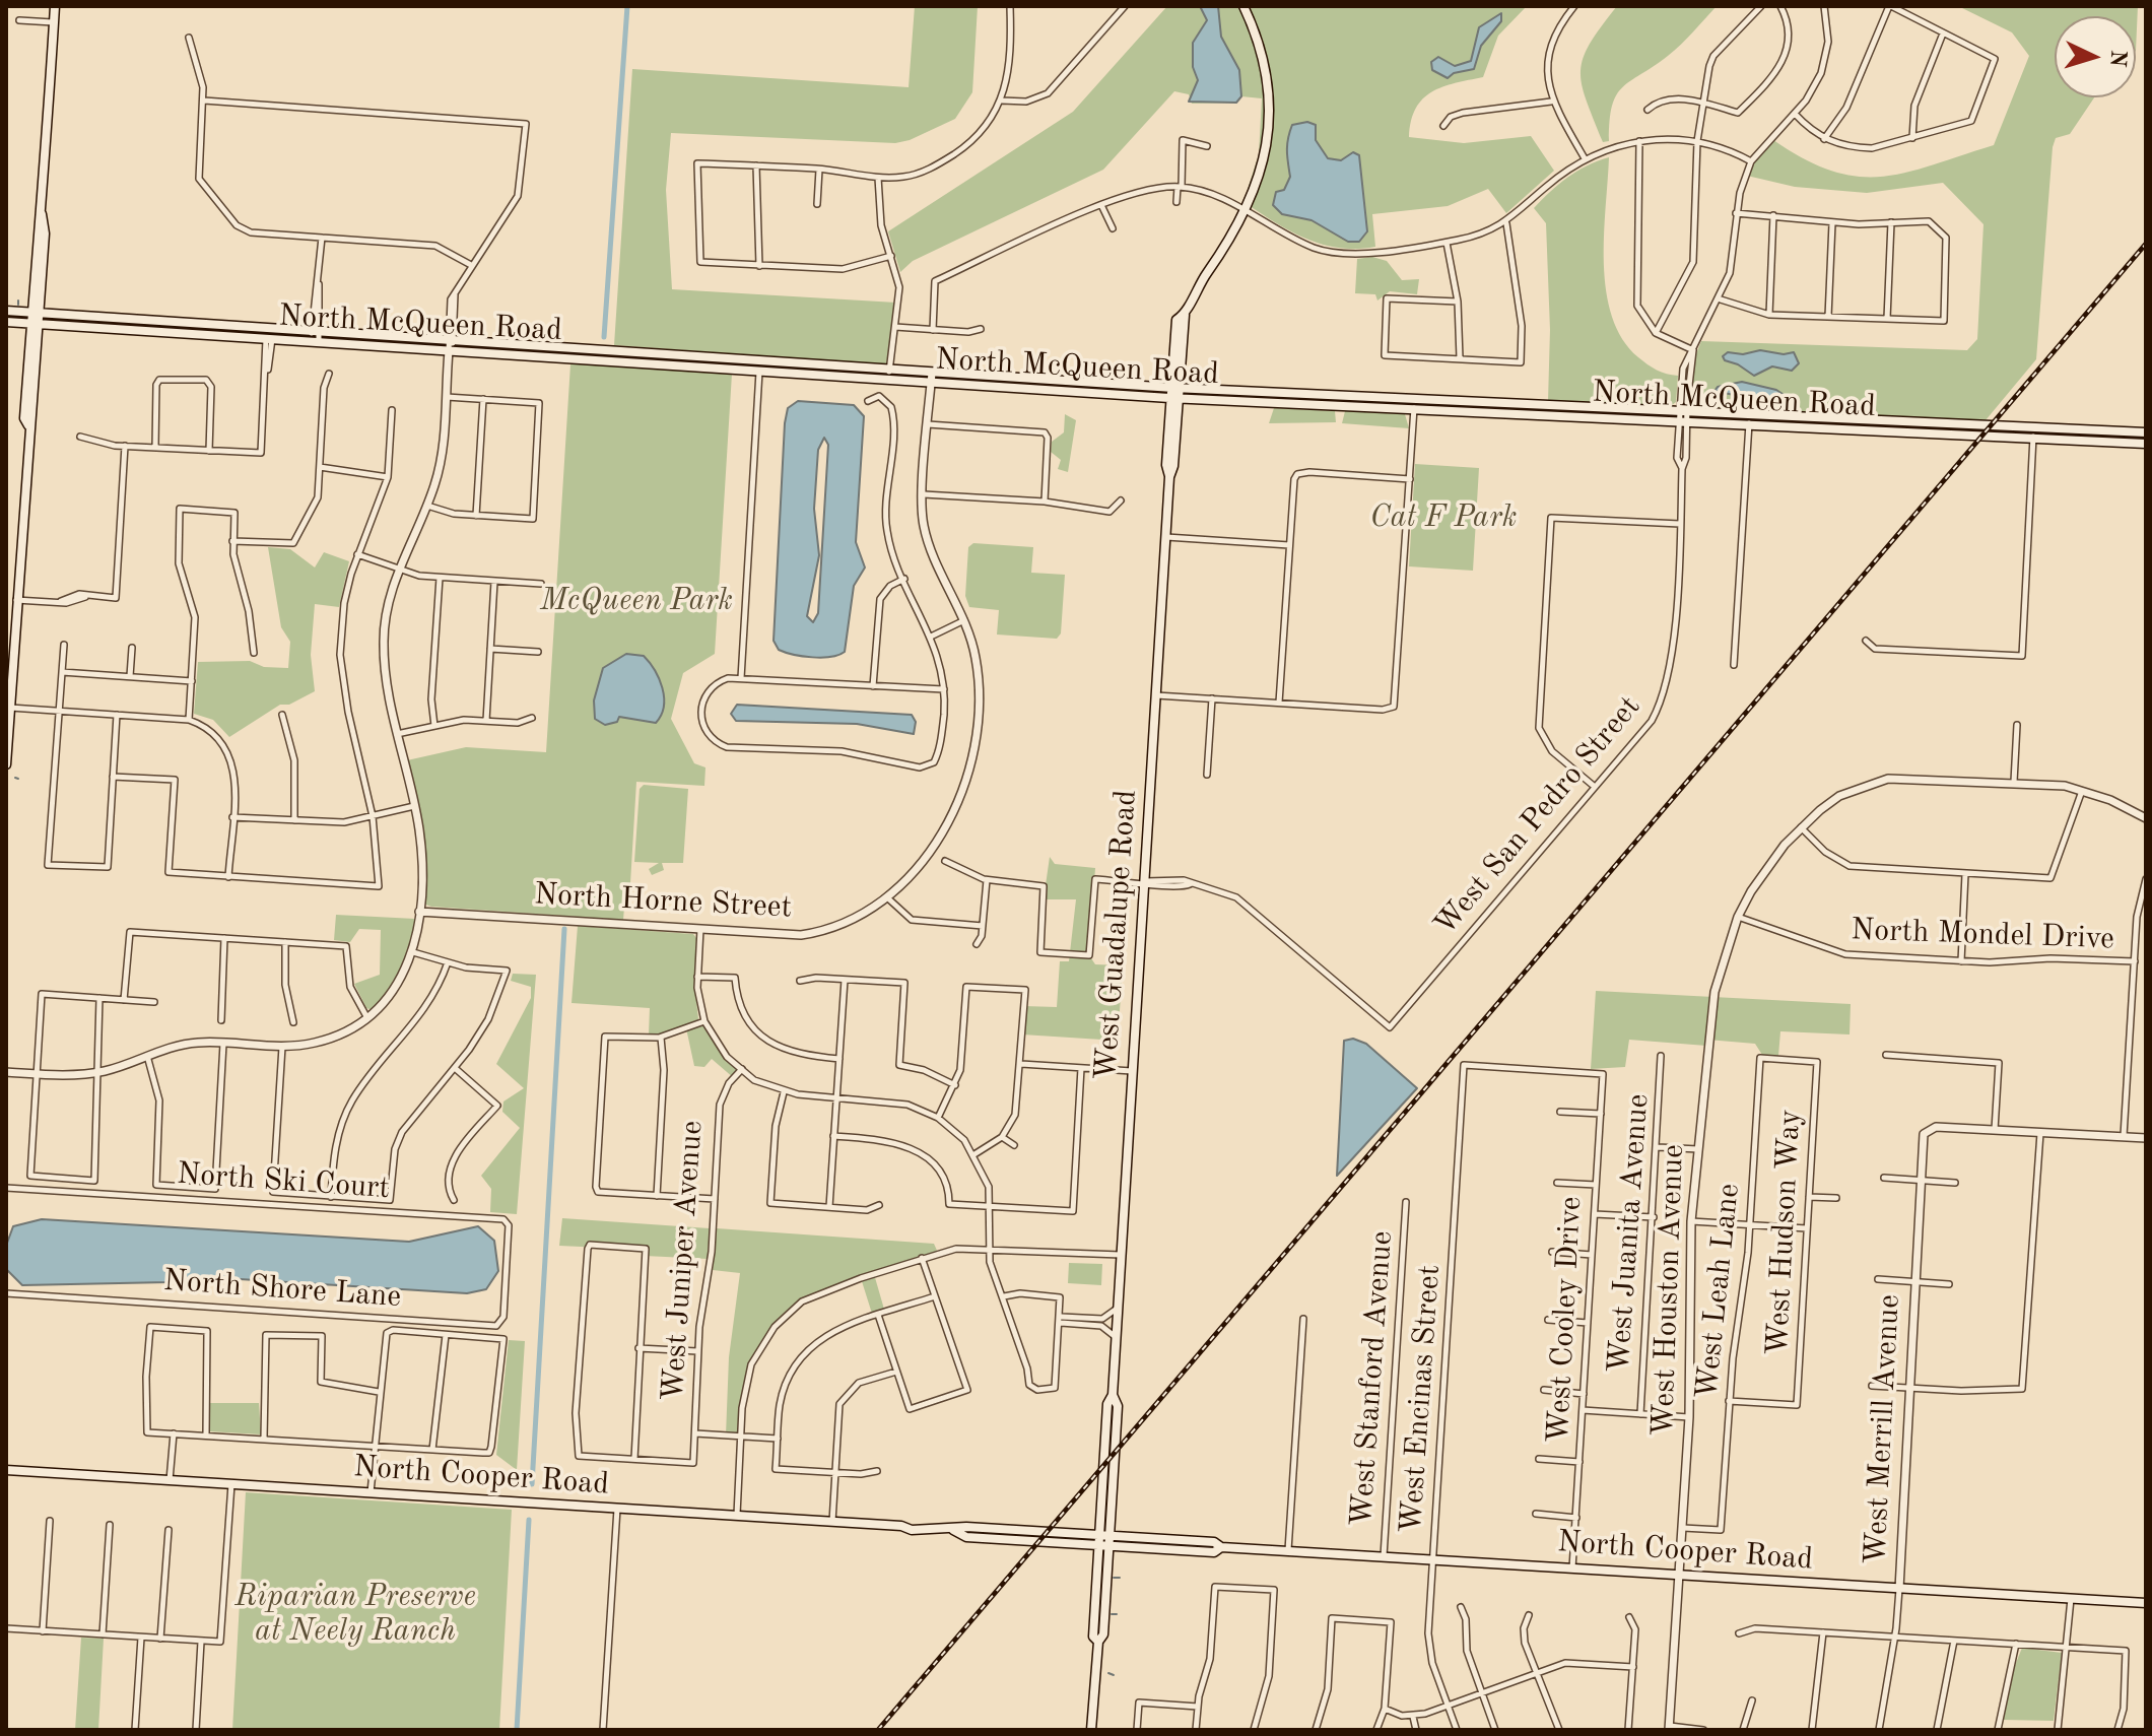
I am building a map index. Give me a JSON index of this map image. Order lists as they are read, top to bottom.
{
  "streets": {
    "main road": ["North McQueen Road", "West Guadalupe Road", "North Cooper Road"],
    "street": [
      "West San Pedro Street",
      "North Horne Street",
      "North Mondel Drive",
      "North Ski Court",
      "West Hudson Way",
      "West Juanita Avenue",
      "West Juniper Avenue",
      "North Shore Lane",
      "West Houston Avenue",
      "West Leah Lane",
      "West Cooley Drive",
      "West Stanford Avenue",
      "West Encinas Street",
      "West Merrill Avenue"
    ]
  },
  "crossings": [
    ["North McQueen Road", "West San Pedro Street"],
    ["North McQueen Road", "West Guadalupe Road"],
    ["West San Pedro Street", "West Guadalupe Road"],
    ["West Guadalupe Road", "North Cooper Road"],
    ["North Mondel Drive", "West Houston Avenue"],
    ["North Ski Court", "North Shore Lane"],
    ["West Hudson Way", "West Leah Lane"],
    ["West Houston Avenue", "West Leah Lane"],
    ["West Houston Avenue", "North Cooper Road"],
    ["West Cooley Drive", "West Encinas Street"],
    ["West Cooley Drive", "North Cooper Road"],
    ["West Stanford Avenue", "North Cooper Road"],
    ["West Encinas Street", "North Cooper Road"],
    ["West Merrill Avenue", "North Cooper Road"]
  ],
  "parks": ["Cat F Park", "McQueen Park", "Riparian Preserve at Neely Ranch"],
  "north": "right"
}
